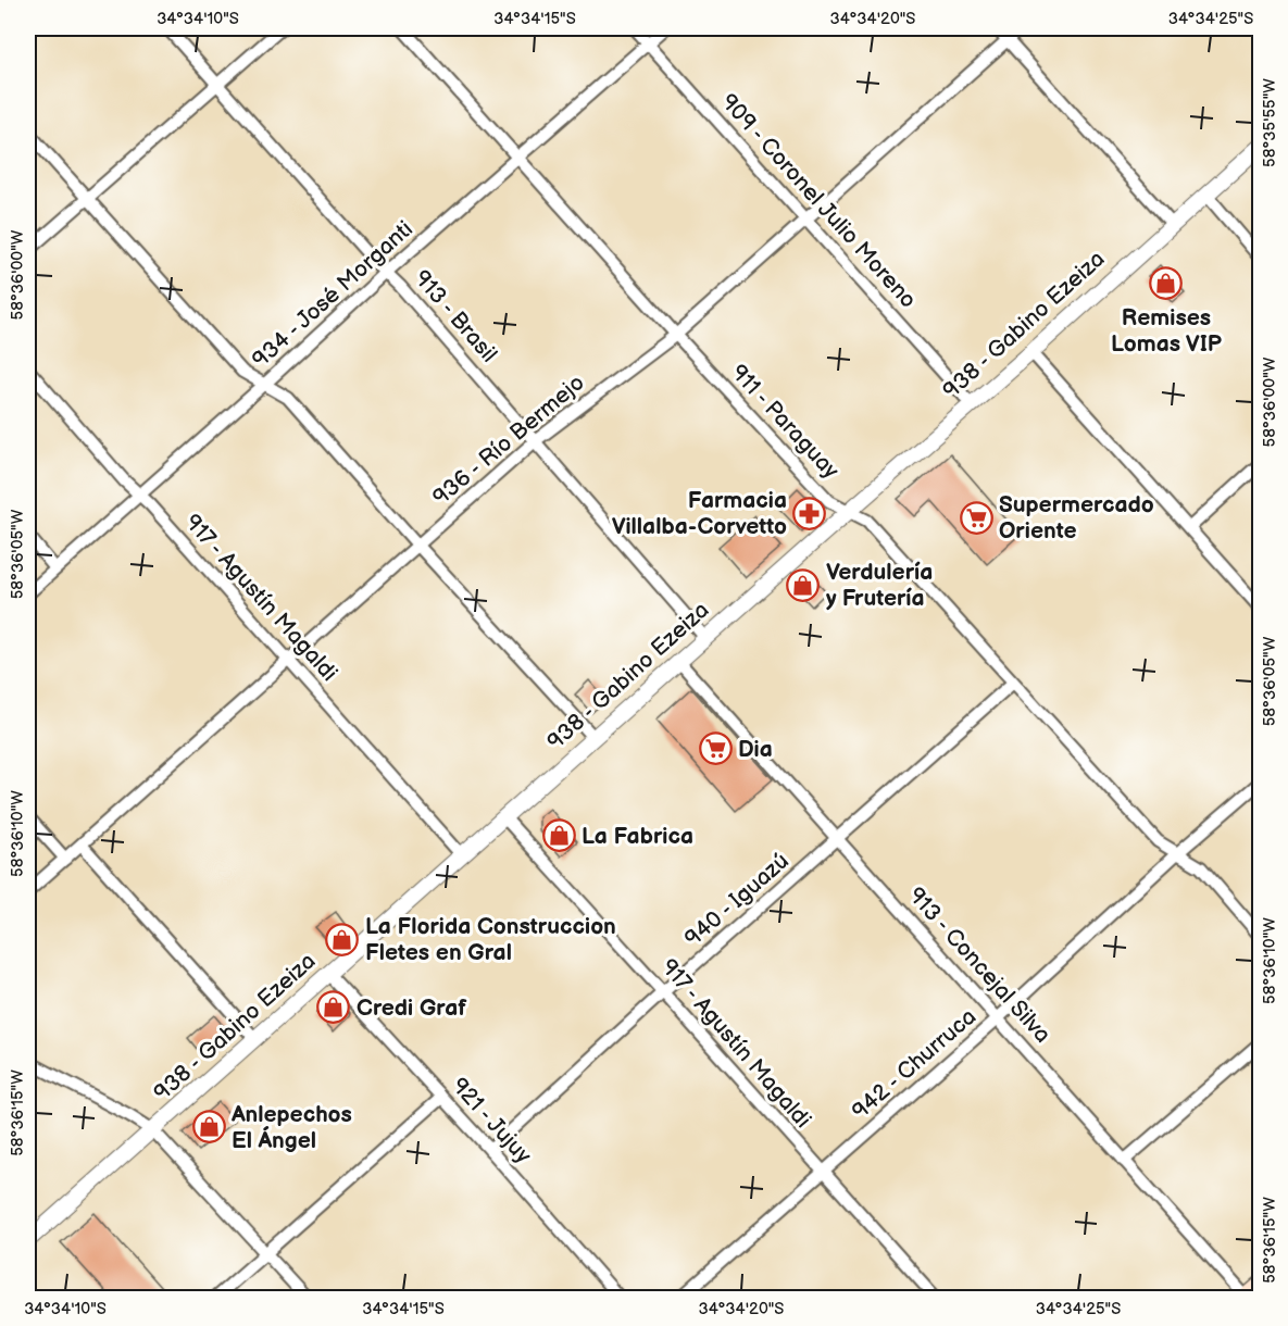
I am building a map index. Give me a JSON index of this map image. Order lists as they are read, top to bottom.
{
  "streets": {
    "street": [
      "909 - Coronel Julio Moreno",
      "934 - José Morganti",
      "913 - Brasil",
      "938 - Gabino Ezeiza",
      "911 - Paraguay",
      "936 - Río Bermejo",
      "917 - Agustín Magaldi",
      "940 - Iguazú",
      "913 - Concejal Silva",
      "942 - Churruca",
      "921 - Jujuy"
    ]
  },
  "crossings": [
    ["909 - Coronel Julio Moreno", "934 - José Morganti"],
    ["909 - Coronel Julio Moreno", "938 - Gabino Ezeiza"],
    ["909 - Coronel Julio Moreno", "936 - Río Bermejo"],
    ["934 - José Morganti", "913 - Brasil"],
    ["934 - José Morganti", "911 - Paraguay"],
    ["934 - José Morganti", "917 - Agustín Magaldi"],
    ["913 - Brasil", "938 - Gabino Ezeiza"],
    ["913 - Brasil", "936 - Río Bermejo"],
    ["938 - Gabino Ezeiza", "911 - Paraguay"],
    ["938 - Gabino Ezeiza", "917 - Agustín Magaldi"],
    ["938 - Gabino Ezeiza", "913 - Concejal Silva"],
    ["938 - Gabino Ezeiza", "921 - Jujuy"],
    ["911 - Paraguay", "936 - Río Bermejo"],
    ["911 - Paraguay", "940 - Iguazú"],
    ["911 - Paraguay", "942 - Churruca"],
    ["936 - Río Bermejo", "917 - Agustín Magaldi"],
    ["917 - Agustín Magaldi", "940 - Iguazú"],
    ["917 - Agustín Magaldi", "942 - Churruca"],
    ["940 - Iguazú", "913 - Concejal Silva"],
    ["940 - Iguazú", "921 - Jujuy"],
    ["913 - Concejal Silva", "942 - Churruca"]
  ],
  "places": {
    "shop": [
      "Remises Lomas VIP",
      "Verdulería y Frutería",
      "La Fabrica",
      "La Florida Construccion Fletes en Gral",
      "Credi Graf",
      "Anlepechos El Ángel"
    ],
    "pharmacy": ["Farmacia Villalba-Corvetto"],
    "supermarket": ["Supermercado Oriente", "Dia"]
  },
  "coordinates": [
    "34°34'10\"S",
    "34°34'15\"S",
    "34°34'20\"S",
    "34°34'25\"S",
    "58°35'55\"W",
    "58°36'00\"W",
    "58°36'05\"W",
    "58°36'10\"W",
    "58°36'15\"W"
  ]
}
